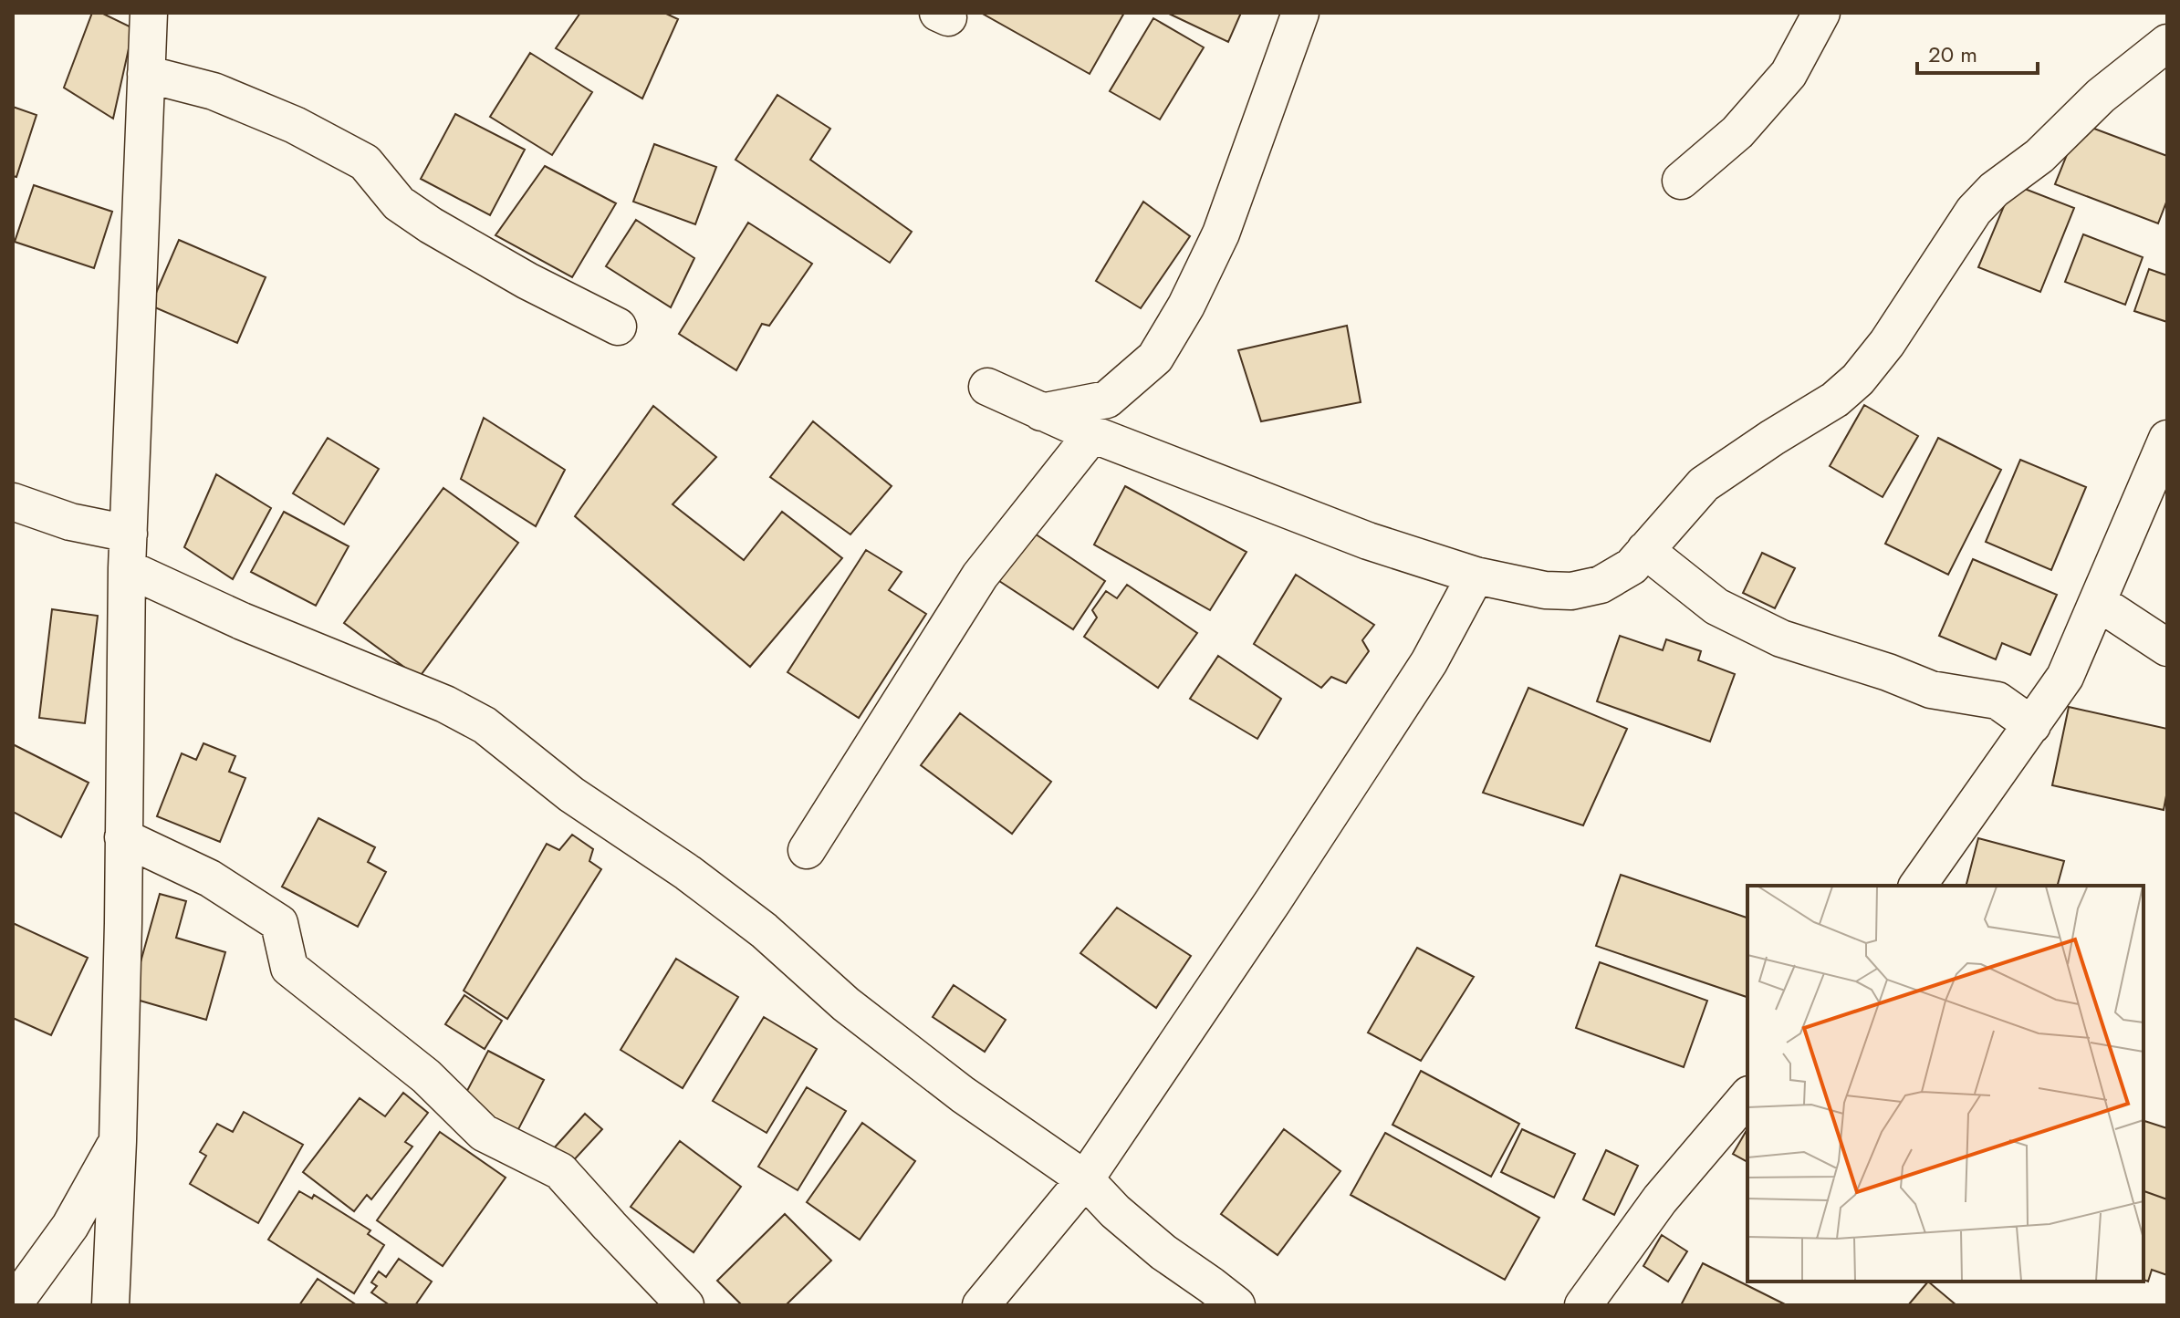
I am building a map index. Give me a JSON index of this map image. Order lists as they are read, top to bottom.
{
  "scale_bar": "20 m"
}
